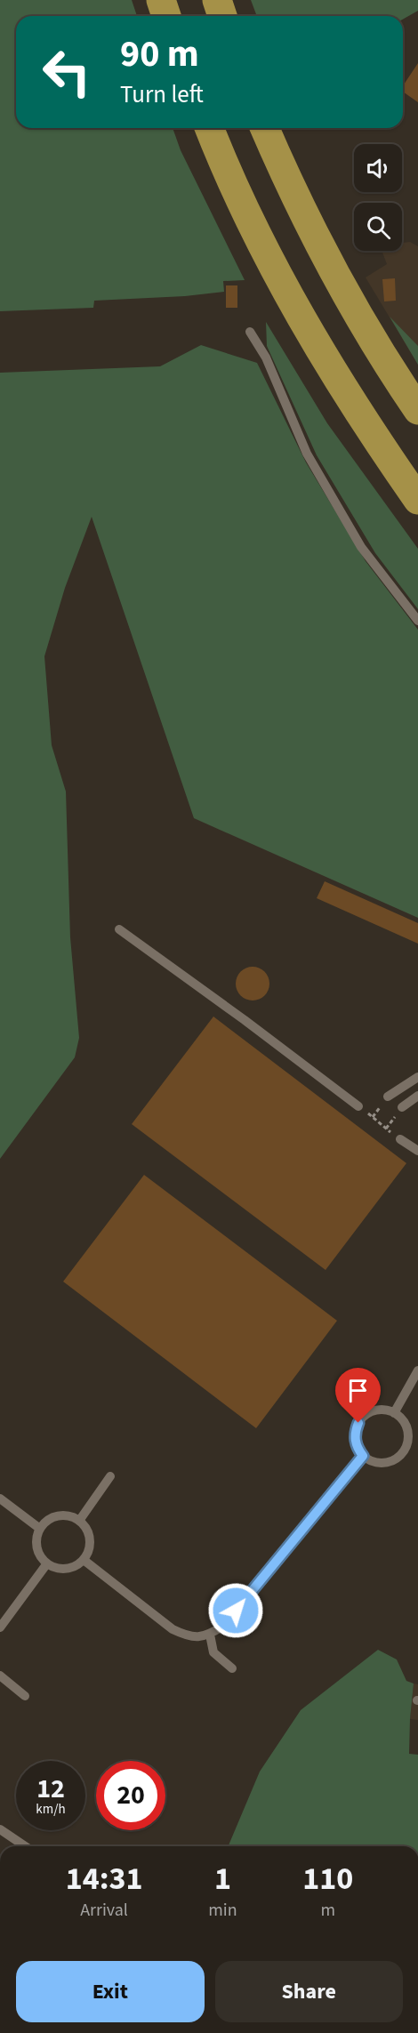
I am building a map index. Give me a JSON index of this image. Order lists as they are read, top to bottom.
{
  "page": {
    "turn": ["90 m", "Turn left"],
    "speed": "12 km/h",
    "limit": "20",
    "eta": [
      "14:31",
      "Arrival",
      "1",
      "min",
      "110",
      "m"
    ],
    "buttons": ["Exit", "Share"]
  }
}
